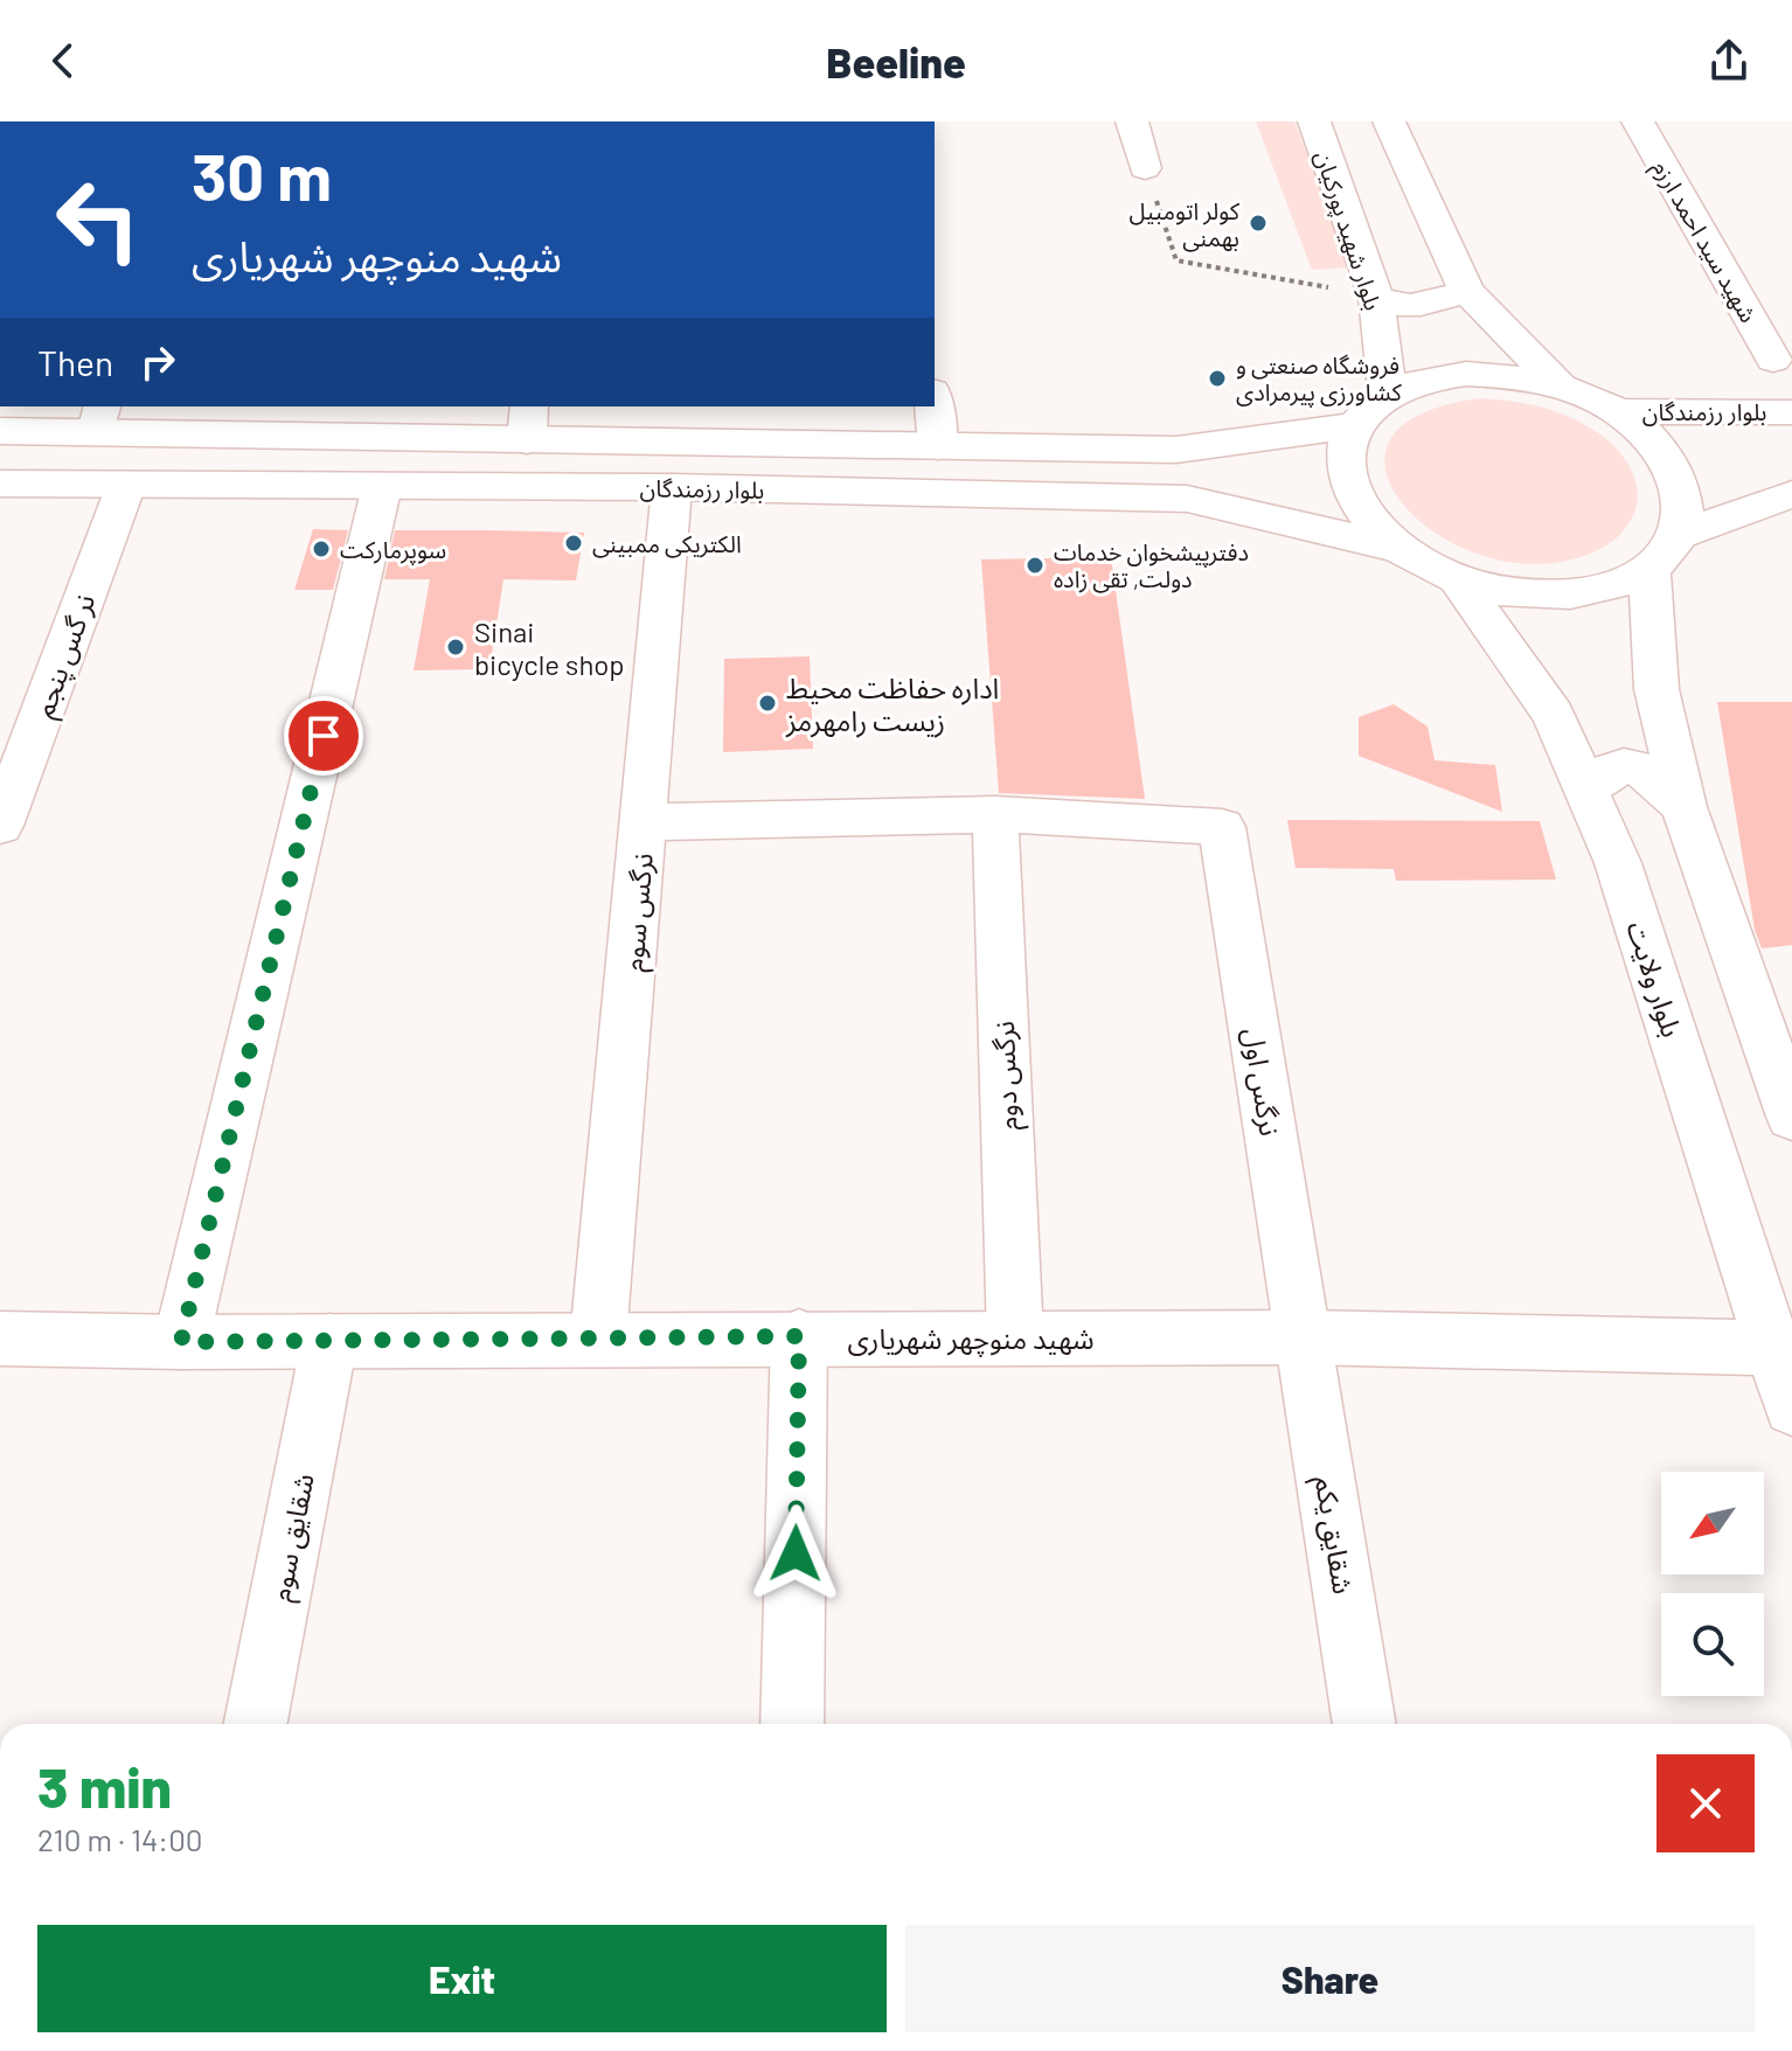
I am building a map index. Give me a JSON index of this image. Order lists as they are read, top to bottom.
{
  "streets": {
    "main road": [
      "بلوار شهید پورکیان",
      "شهید سید احمد ارزم",
      "بلوار رزمندگان",
      "نر گس پنجم",
      "نرگس سوم",
      "بلوار ولایت",
      "نرگس دوم",
      "نرگس اول",
      "شهید منوچهر شهریاری",
      "شقایق یکم",
      "شقایق سوم"
    ]
  },
  "crossings": [
    ["بلوار شهید پورکیان", "بلوار رزمندگان"],
    ["بلوار شهید پورکیان", "بلوار ولایت"],
    ["بلوار رزمندگان", "نر گس پنجم"],
    ["بلوار رزمندگان", "نرگس سوم"],
    ["بلوار رزمندگان", "بلوار ولایت"],
    ["نرگس سوم", "شهید منوچهر شهریاری"],
    ["بلوار ولایت", "شهید منوچهر شهریاری"],
    ["نرگس دوم", "نرگس اول"],
    ["نرگس دوم", "شهید منوچهر شهریاری"],
    ["نرگس اول", "شهید منوچهر شهریاری"],
    ["نرگس اول", "شقایق یکم"],
    ["شهید منوچهر شهریاری", "شقایق یکم"],
    ["شهید منوچهر شهریاری", "شقایق سوم"]
  ],
  "places": [
    "کولر اتومبیل بهمنی",
    "فروشگاه صنعتی و کشاورزی پیرمرادی",
    "الکتریکی ممبینی",
    "سوپرمارکت",
    "دفترپیشخوان خدمات دولت, تقی زاده",
    "Sinai bicycle shop",
    "اداره حفاظت محیط زیست رامهرمز"
  ],
  "north": "bottom left",
  "page": {
    "header": "Beeline",
    "turn": ["30 m", "شهید منوچهر شهریاری"],
    "then": "Then",
    "heading": ["3 min", "210 m · 14:00"],
    "buttons": ["Exit", "Share"]
  }
}
